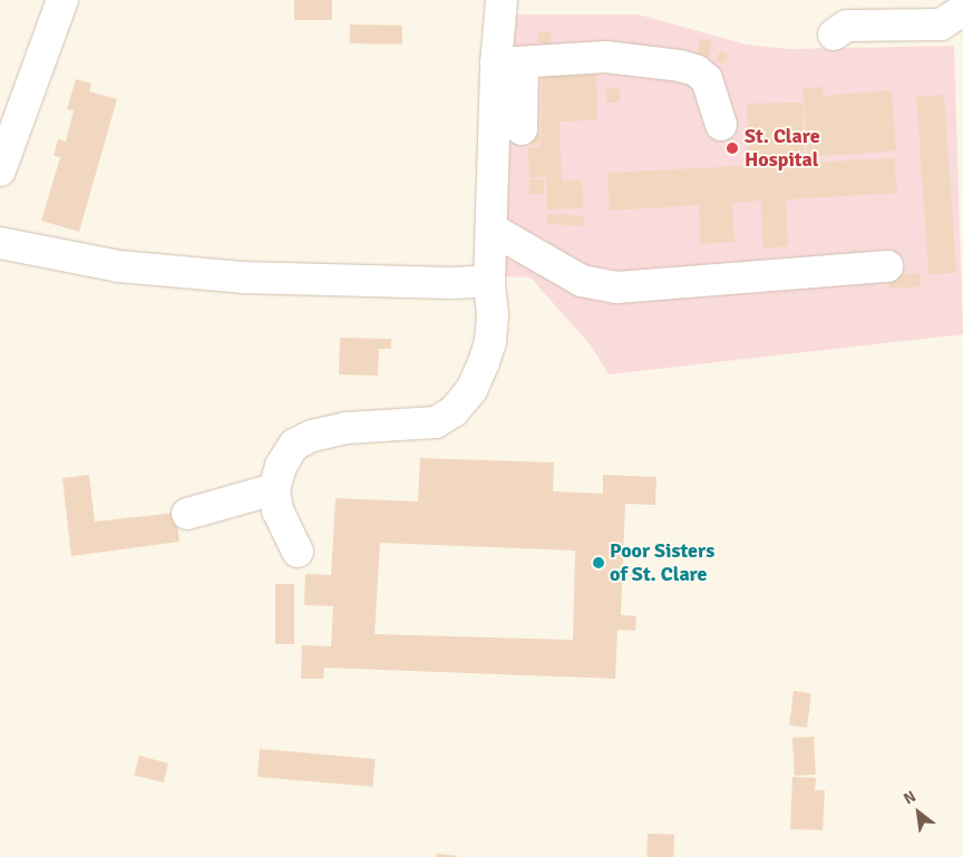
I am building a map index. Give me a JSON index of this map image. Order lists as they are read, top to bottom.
{
  "places": ["St. Clare Hospital", "Poor Sisters of St. Clare"],
  "north": "top left"
}
